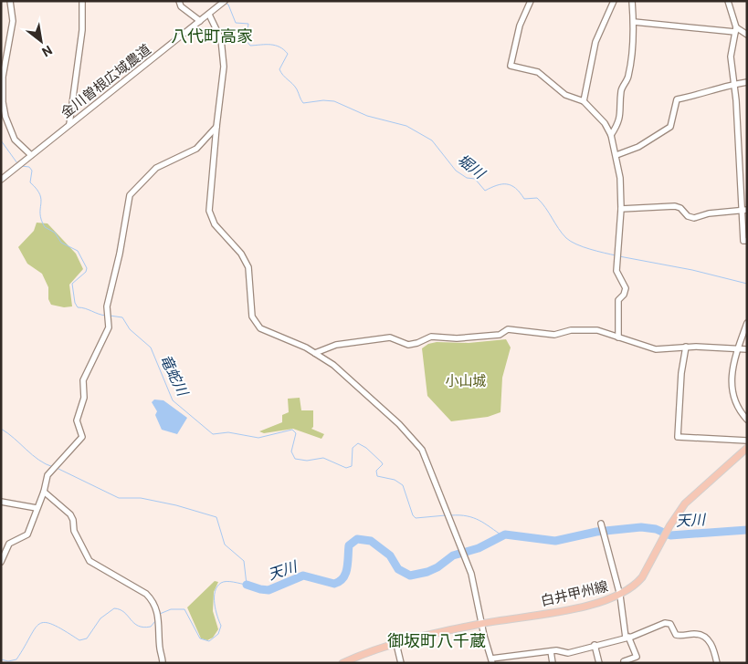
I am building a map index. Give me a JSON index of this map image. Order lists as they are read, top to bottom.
{
  "streets": {
    "main road": ["白井甲州線"],
    "street": ["金川曽根広域農道"]
  },
  "districts": ["八代町高家", "御坂町八千蔵"],
  "water": ["堀川", "竜蛇川", "天川"],
  "parks": ["小山城"],
  "north": "bottom right"
}
